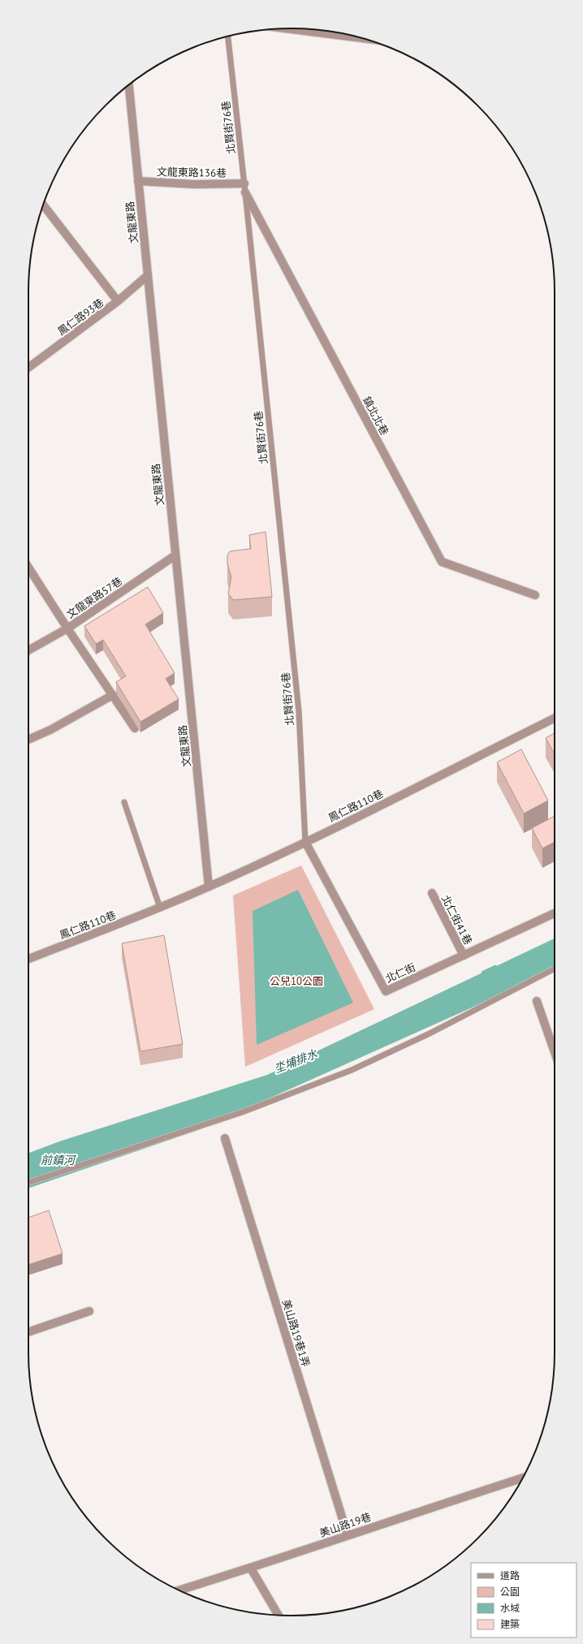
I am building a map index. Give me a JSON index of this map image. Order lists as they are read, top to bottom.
{
  "streets": {
    "street": [
      "文龍東路136巷",
      "文龍東路",
      "鳳仁路93巷",
      "鎮北北巷",
      "文龍東路57巷",
      "鳳仁路110巷",
      "北仁街41巷",
      "北仁街",
      "美山路19巷1弄",
      "美山路19巷"
    ],
    "lane": ["北賢街76巷"]
  },
  "crossings": [
    ["北賢街76巷", "文龍東路136巷"],
    ["北賢街76巷", "鎮北北巷"],
    ["北賢街76巷", "鳳仁路110巷"],
    ["北賢街76巷", "北仁街"],
    ["文龍東路136巷", "文龍東路"],
    ["文龍東路", "鳳仁路93巷"],
    ["文龍東路", "文龍東路57巷"],
    ["文龍東路", "鳳仁路110巷"],
    ["鳳仁路110巷", "北仁街"],
    ["北仁街41巷", "北仁街"],
    ["美山路19巷1弄", "美山路19巷"]
  ],
  "water": ["坔埔排水", "前鎮河"],
  "parks": ["公兒10公園"],
  "legend": [
    "道路",
    "公園",
    "水域",
    "建築"
  ]
}
